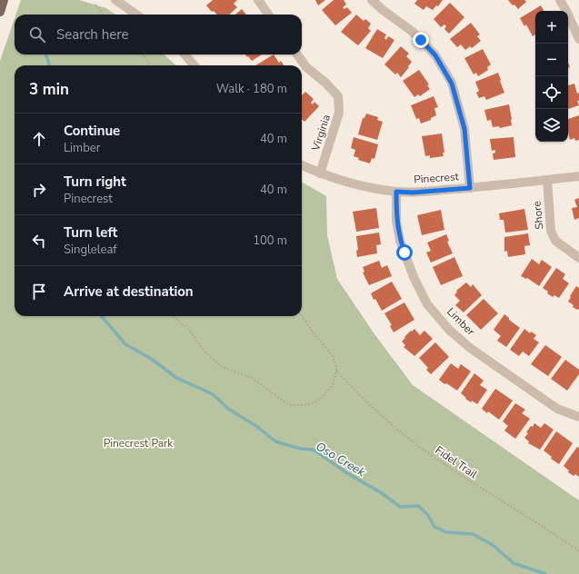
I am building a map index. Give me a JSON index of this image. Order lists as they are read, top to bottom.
{
  "streets": {
    "street": [
      "Virginia",
      "Pinecrest",
      "Shore",
      "Limber"
    ],
    "path": ["Fidel Trail"]
  },
  "crossings": [
    ["Virginia", "Pinecrest"],
    ["Pinecrest", "Shore"],
    ["Pinecrest", "Limber"]
  ],
  "water": ["Oso Creek"],
  "parks": ["Pinecrest Park"],
  "page": {
    "map_buttons": ["+", "−"],
    "search": "Search here",
    "heading": ["3 min", "Walk · 180 m"],
    "list": [
      ["Continue", "Limber", "40 m"],
      ["Turn right", "Pinecrest", "40 m"],
      ["Turn left", "Singleleaf", "100 m"],
      "Arrive at destination"
    ]
  }
}
